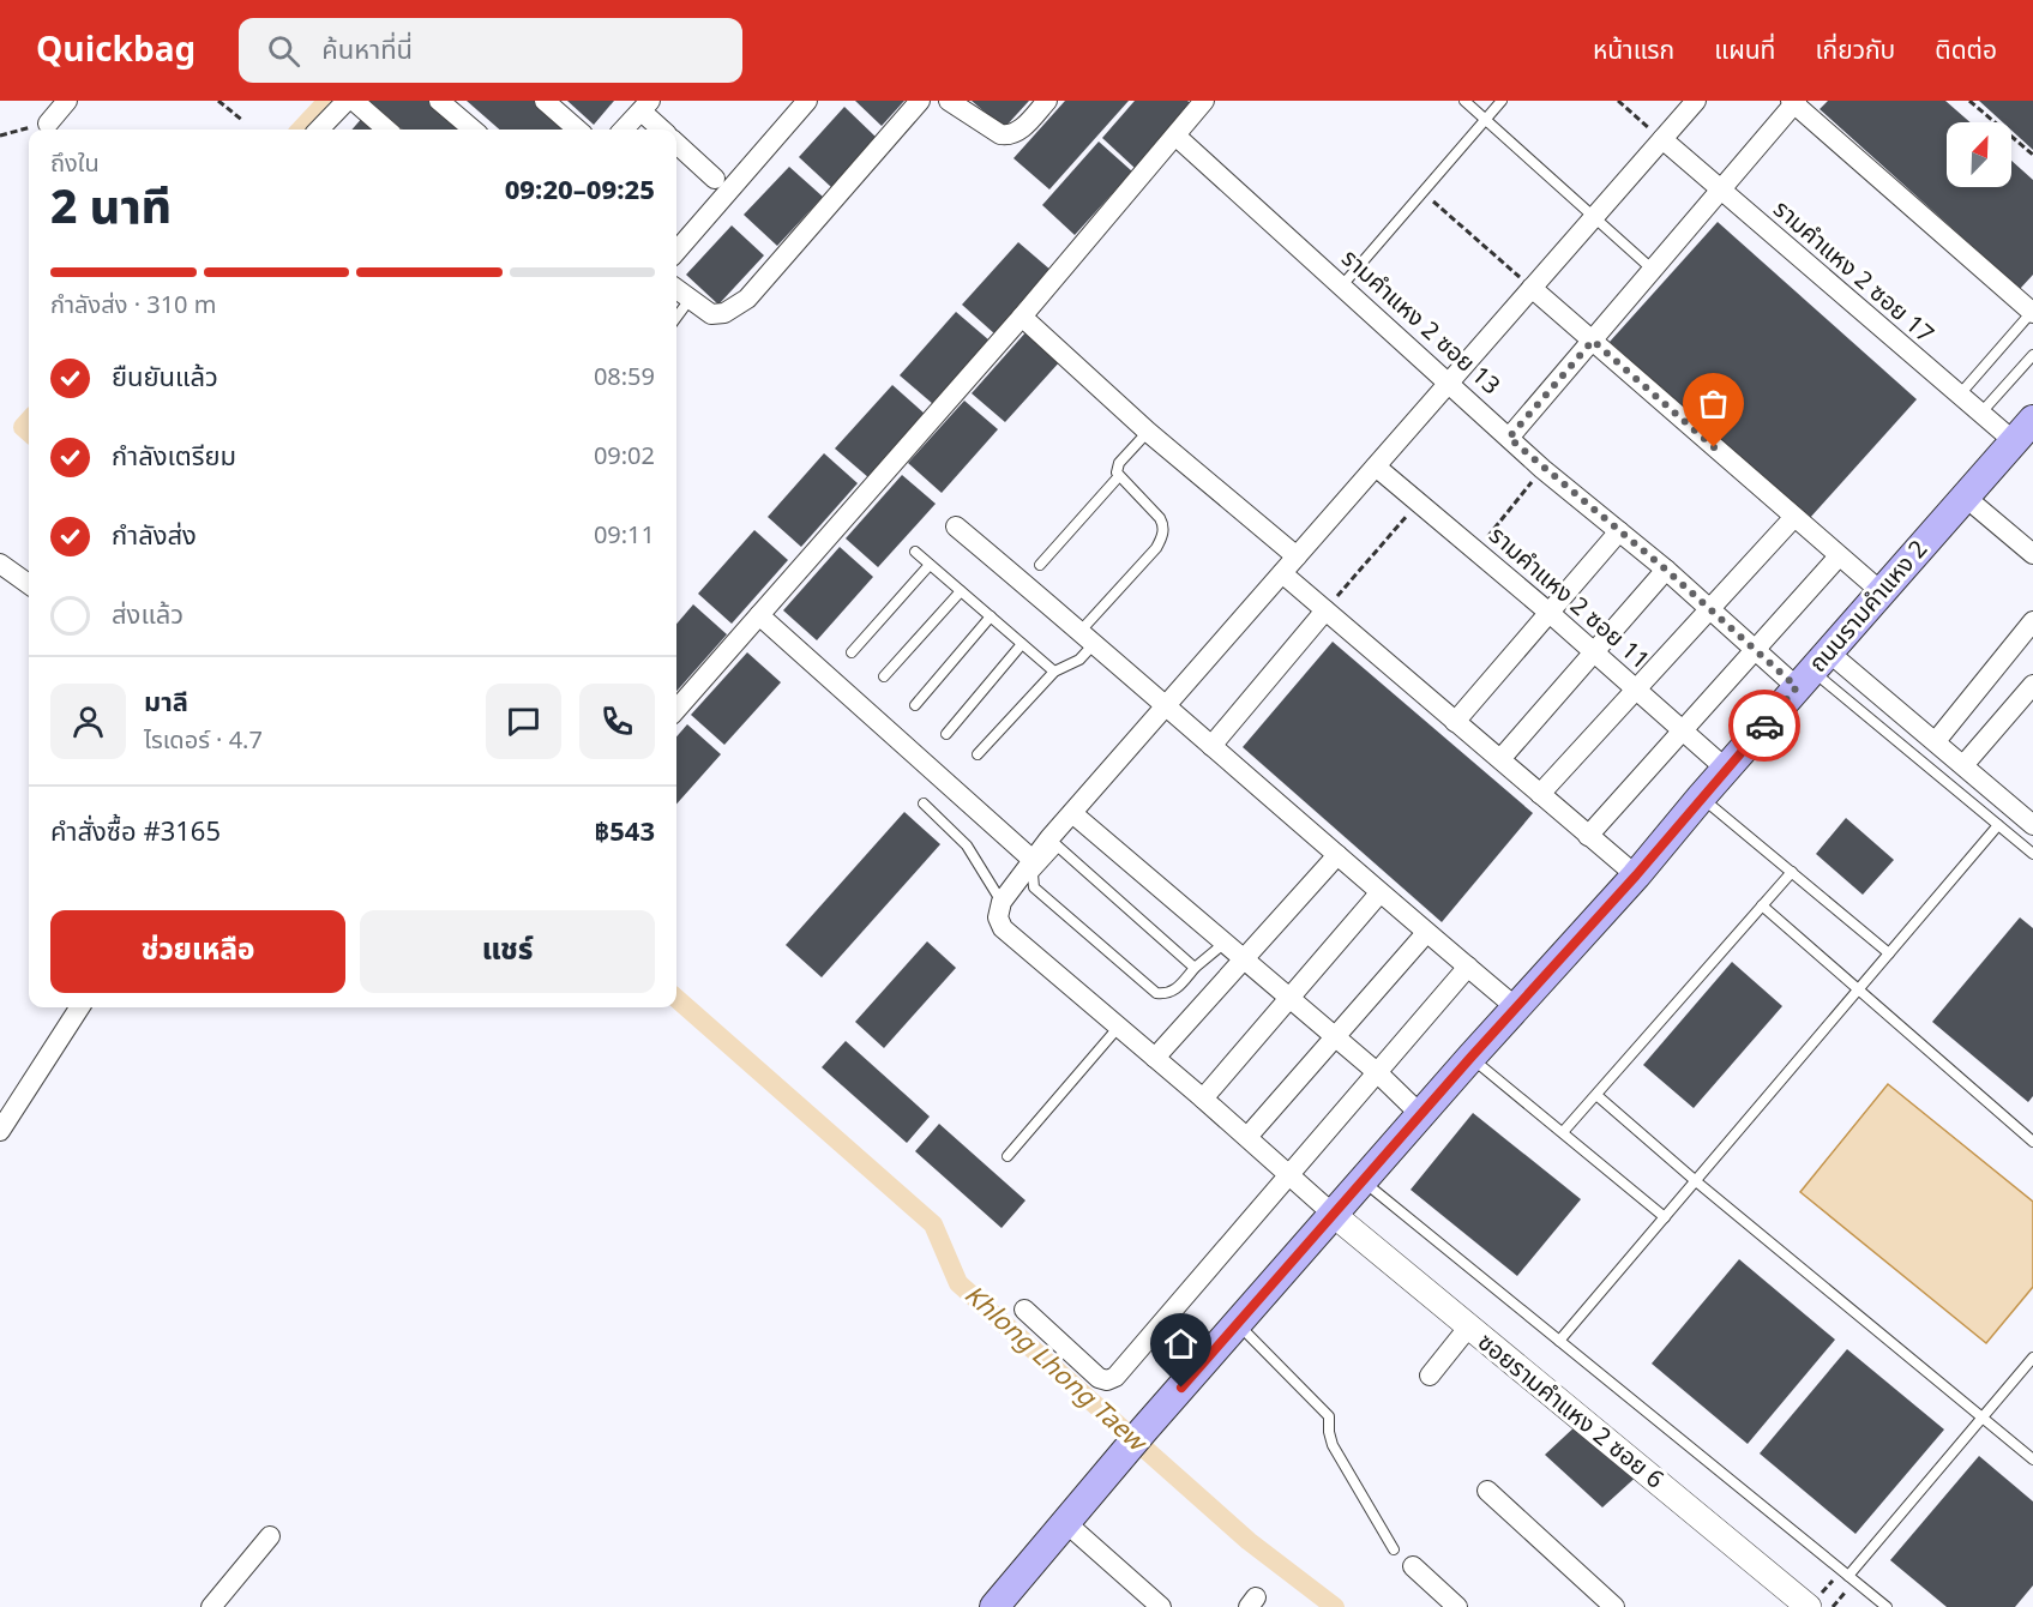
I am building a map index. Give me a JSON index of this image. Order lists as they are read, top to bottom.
{
  "streets": {
    "main road": ["ถนนรามคำแหง 2"],
    "street": [
      "รามคำแหง 2 ซอย 17",
      "รามคำแหง 2 ซอย 13",
      "รามคำแหง 2 ซอย 11",
      "ซอยรามคำแหง 2 ซอย 6"
    ]
  },
  "crossings": [
    ["รามคำแหง 2 ซอย 17", "ถนนรามคำแหง 2"],
    ["รามคำแหง 2 ซอย 13", "ถนนรามคำแหง 2"],
    ["รามคำแหง 2 ซอย 11", "ถนนรามคำแหง 2"],
    ["ถนนรามคำแหง 2", "ซอยรามคำแหง 2 ซอย 6"]
  ],
  "water": ["Khlong Lhong Taew"],
  "north": "top right",
  "page": {
    "header": "Quickbag",
    "search": "ค้นหาที่นี่",
    "nav": [
      "หน้าแรก",
      "แผนที่",
      "เกี่ยวกับ",
      "ติดต่อ"
    ],
    "heading": ["2 นาที", "ถึงใน", "09:20–09:25"],
    "panel": [
      "มาลี",
      "ไรเดอร์ · 4.7",
      "คำสั่งซื้อ #3165",
      "฿543"
    ],
    "bar": "กำลังส่ง · 310 m",
    "list": [
      ["ยืนยันแล้ว", "08:59"],
      ["กำลังเตรียม", "09:02"],
      ["กำลังส่ง", "09:11"],
      "ส่งแล้ว"
    ],
    "buttons": ["ช่วยเหลือ", "แชร์"]
  }
}
